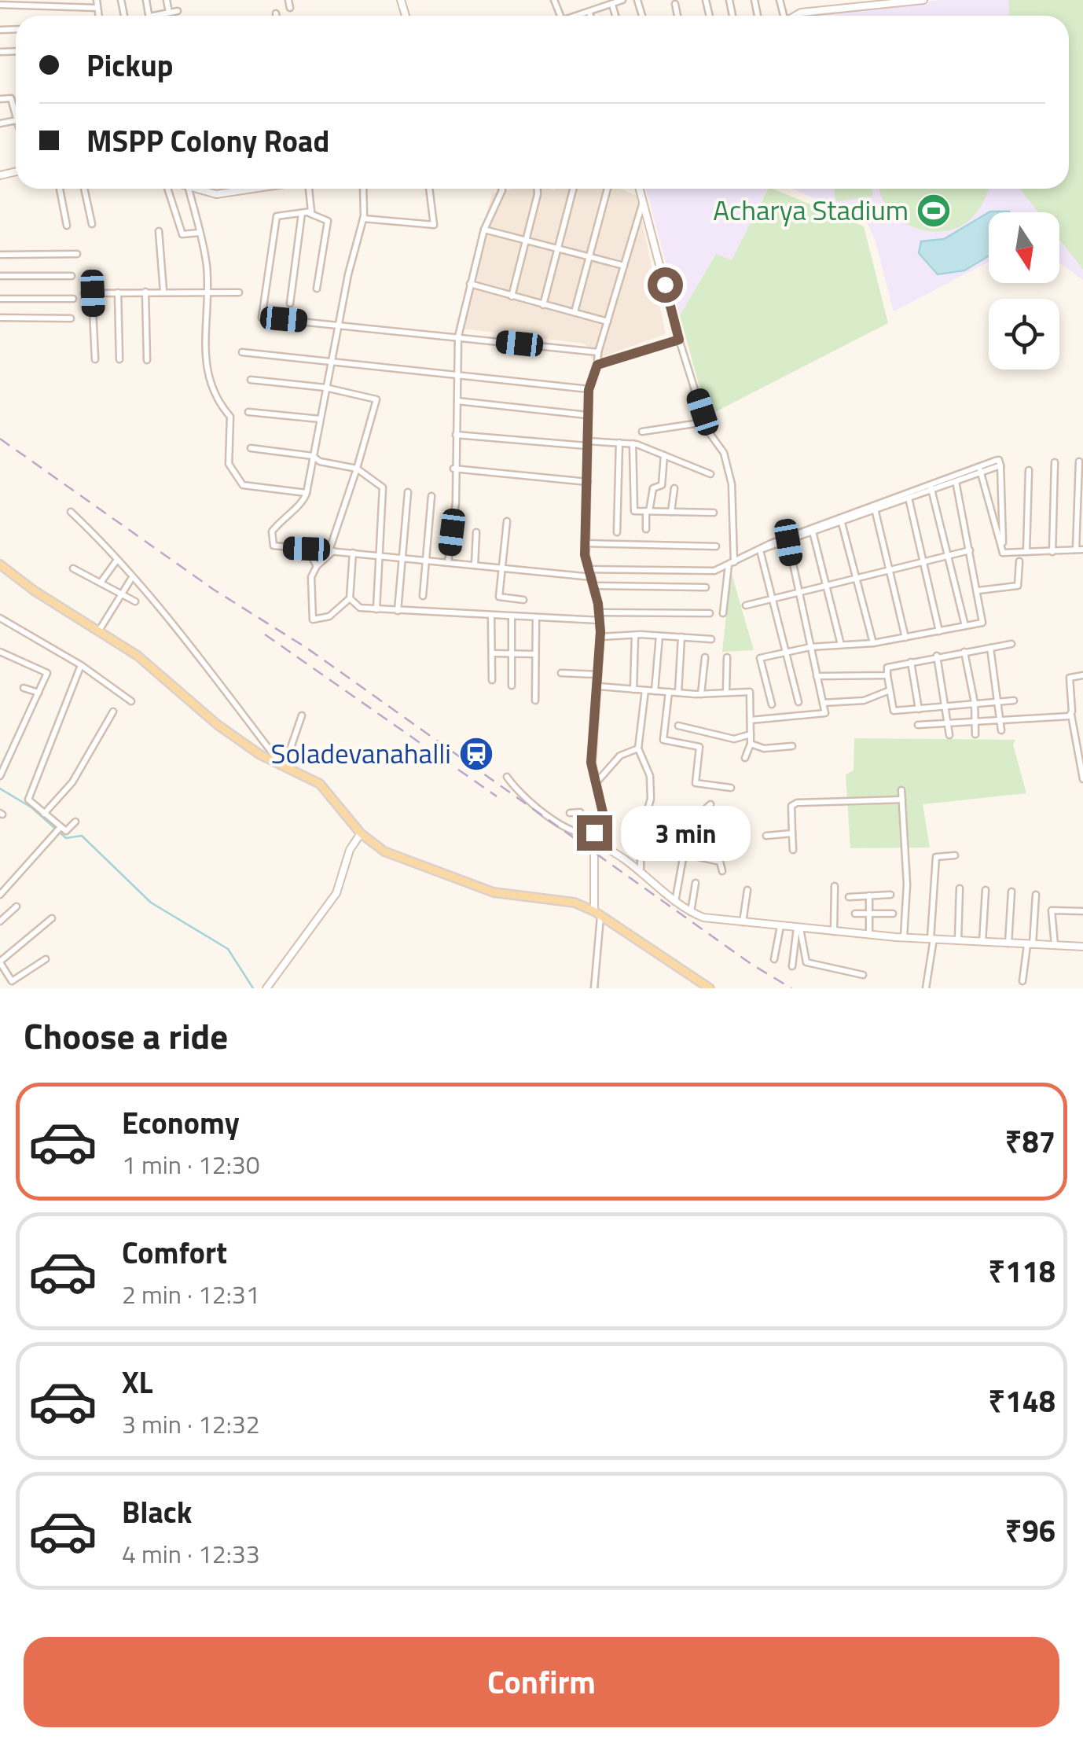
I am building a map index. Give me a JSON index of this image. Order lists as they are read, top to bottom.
{
  "places": {
    "sports": ["Acharya Stadium"],
    "station": ["Soladevanahalli"]
  },
  "north": "bottom",
  "page": {
    "banner": ["Pickup", "MSPP Colony Road"],
    "bubble": "3 min",
    "heading": "Choose a ride",
    "list": [
      {
        "name": "Economy",
        "note": "1 min · 12:30",
        "value": "₹87"
      },
      {
        "name": "Comfort",
        "note": "2 min · 12:31",
        "value": "₹118"
      },
      {
        "name": "XL",
        "note": "3 min · 12:32",
        "value": "₹148"
      },
      {
        "name": "Black",
        "note": "4 min · 12:33",
        "value": "₹96"
      }
    ],
    "buttons": "Confirm"
  }
}
